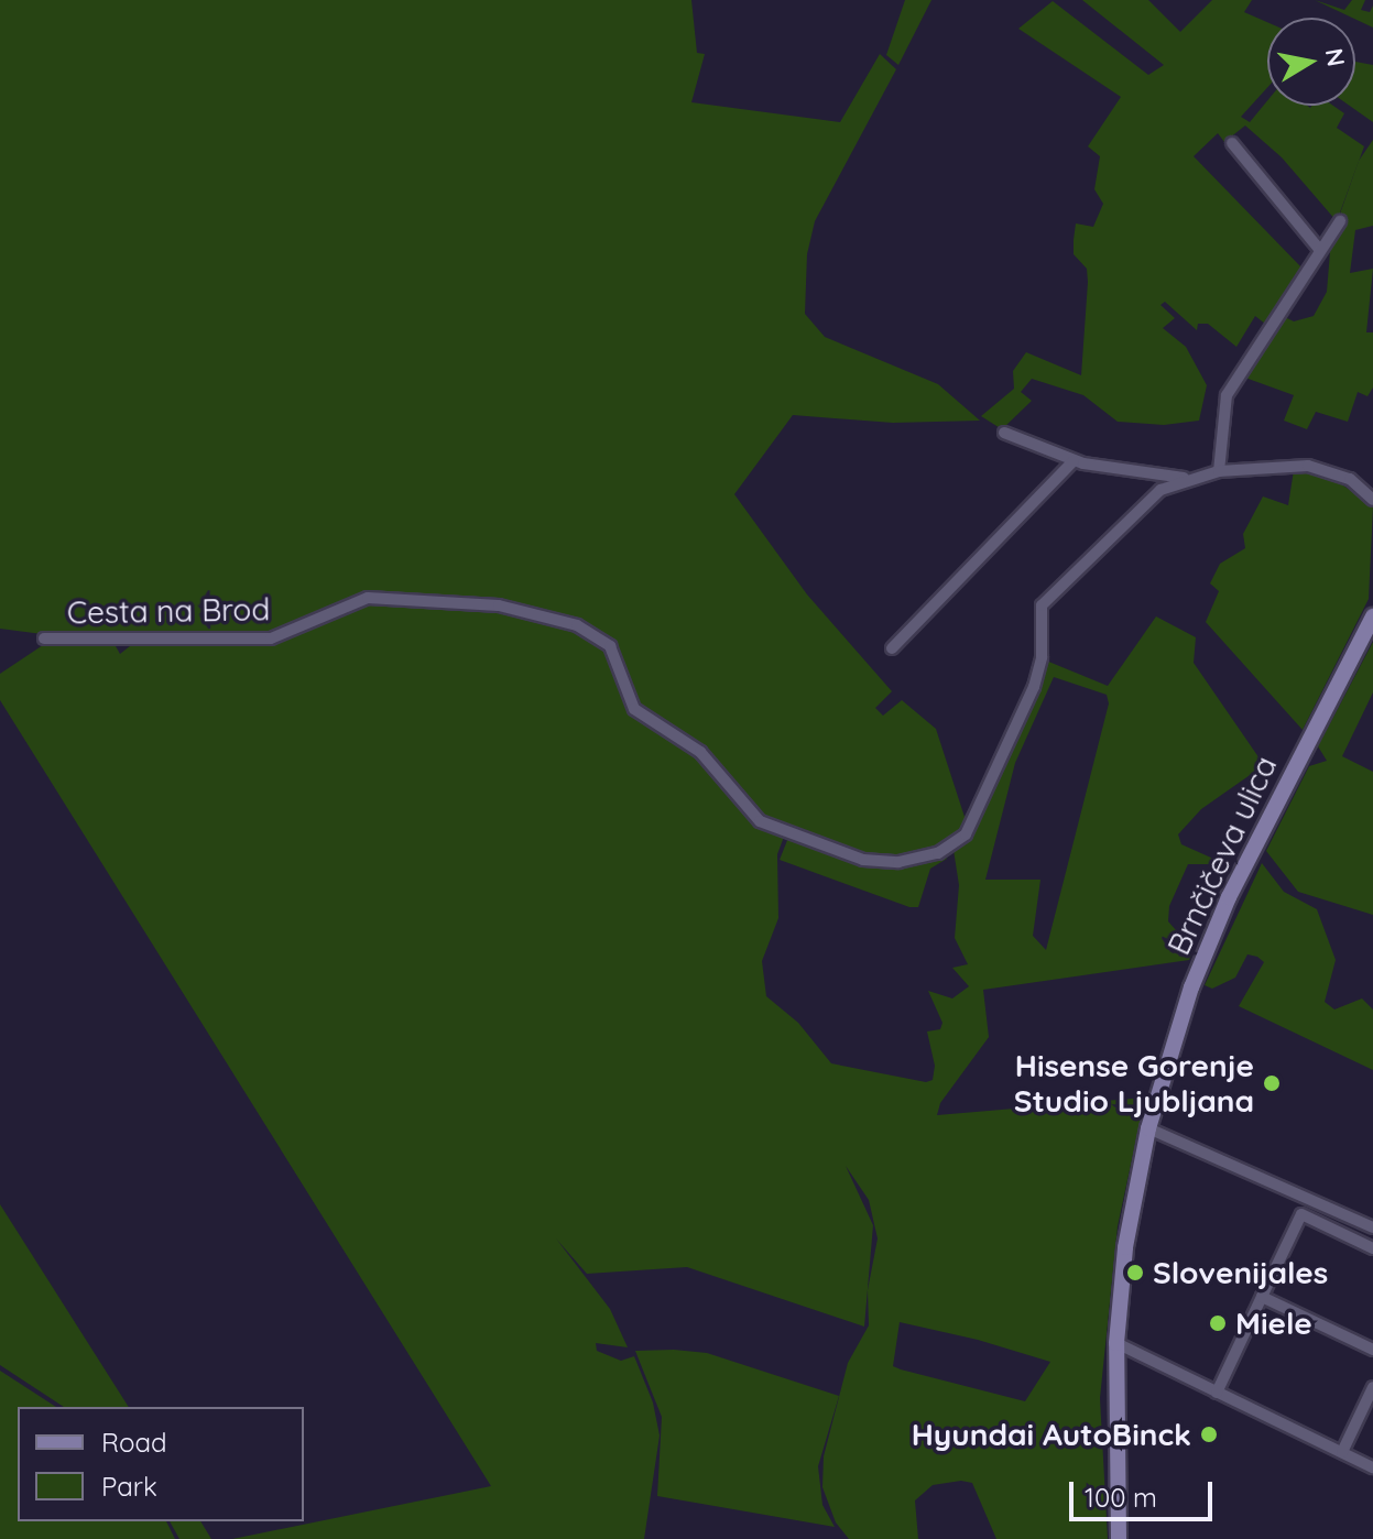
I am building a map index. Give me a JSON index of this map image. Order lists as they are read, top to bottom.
{
  "streets": {
    "street": ["Cesta na Brod", "Brnčičeva ulica"]
  },
  "places": [
    "Hisense Gorenje Studio Ljubljana",
    "Slovenijales",
    "Miele",
    "Hyundai AutoBinck"
  ],
  "legend": ["Road", "Park"],
  "scale_bar": "100 m",
  "north": "right"
}
